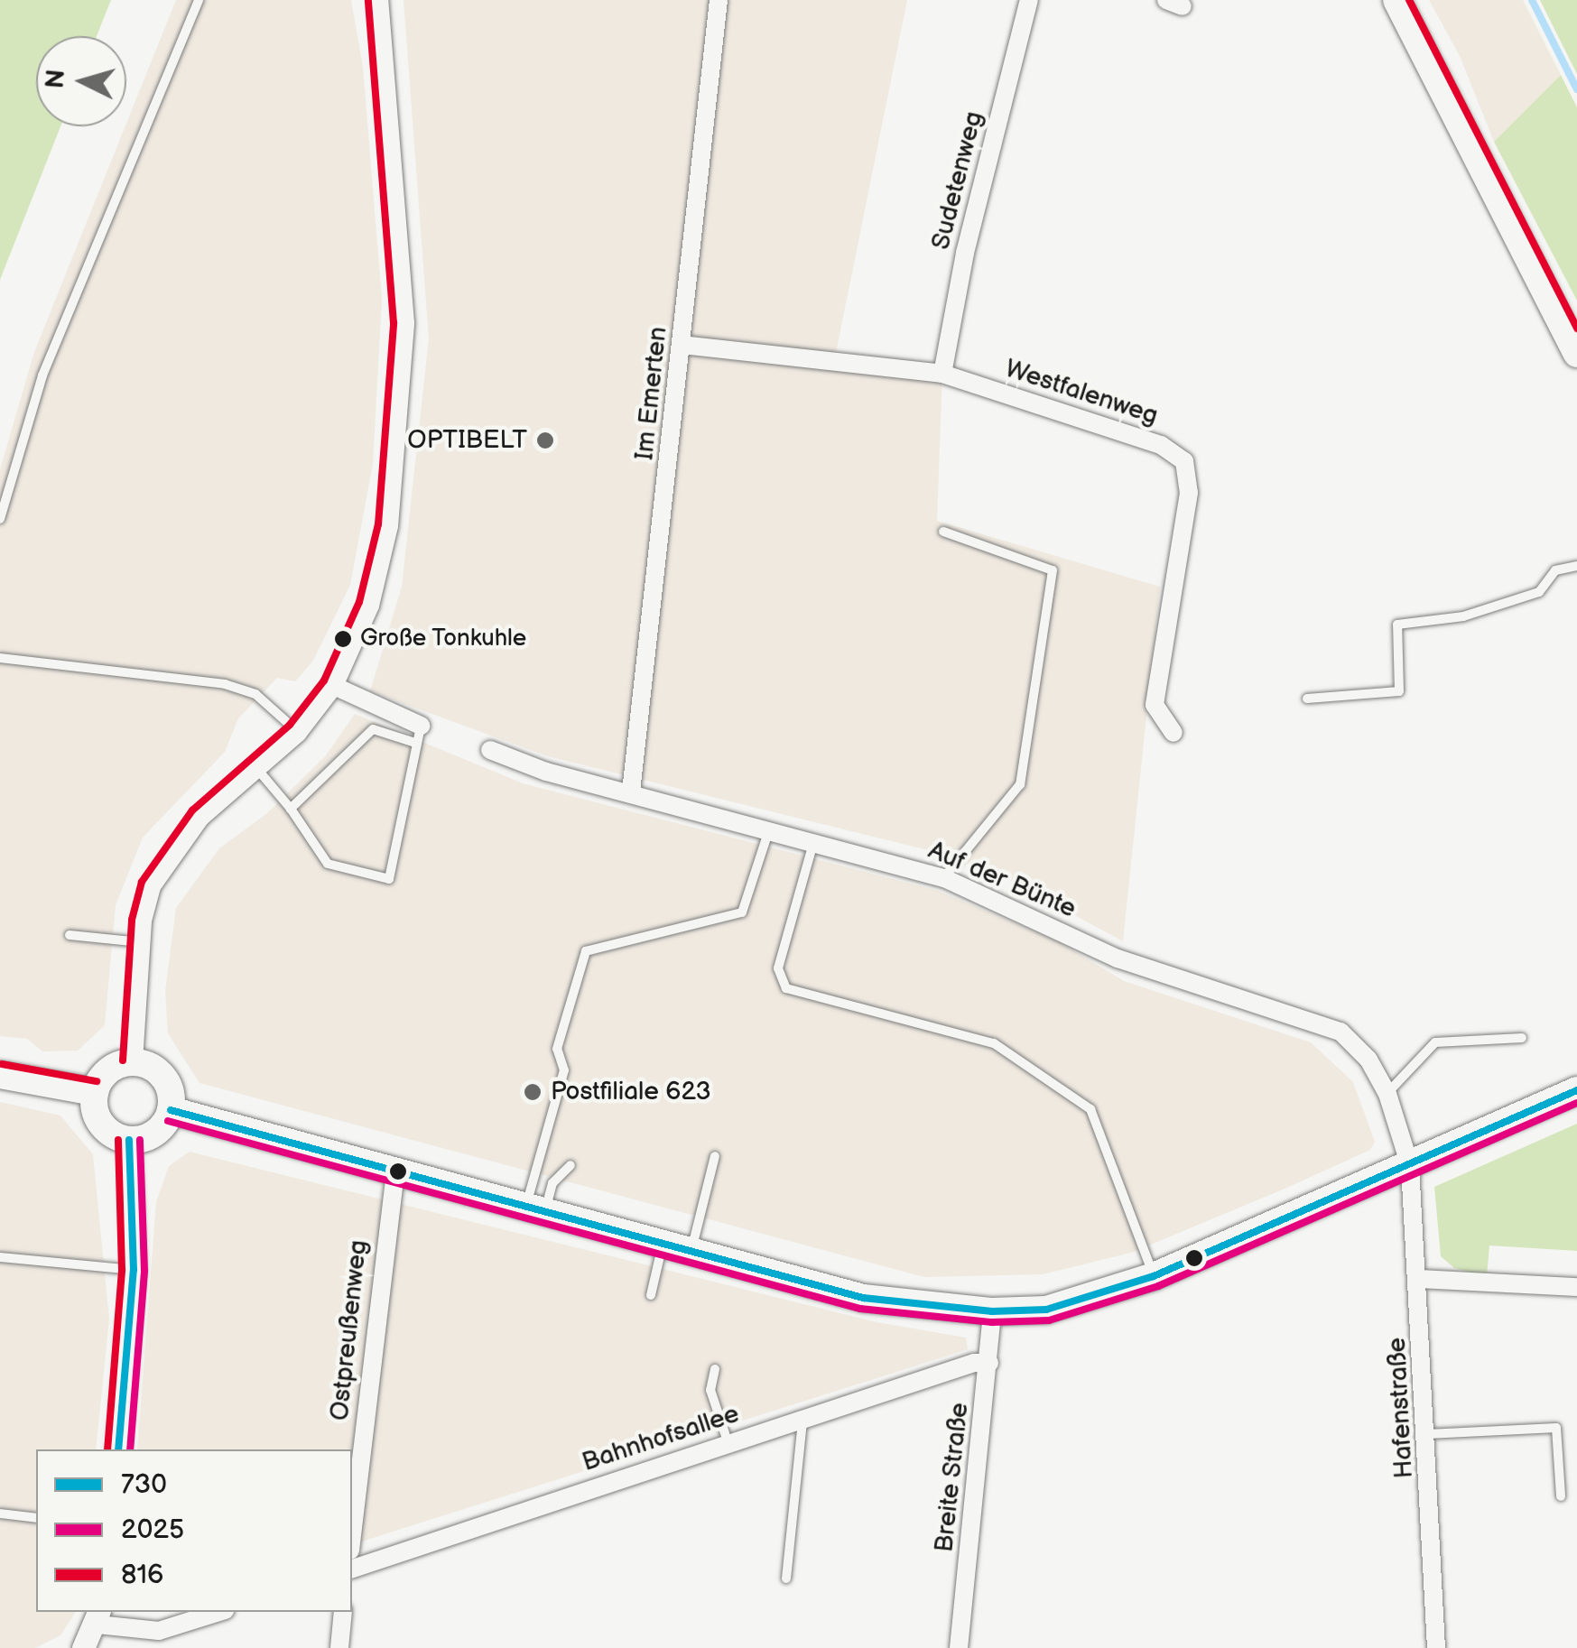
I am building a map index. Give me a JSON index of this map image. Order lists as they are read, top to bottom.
{
  "streets": {
    "street": [
      "Sudetenweg",
      "Westfalenweg",
      "Im Emerten",
      "Auf der Bünte",
      "Ostpreußenweg",
      "Hafenstraße",
      "Bahnhofsallee",
      "Breite Straße"
    ]
  },
  "crossings": [
    ["Sudetenweg", "Westfalenweg"],
    ["Westfalenweg", "Im Emerten"],
    ["Im Emerten", "Auf der Bünte"],
    ["Auf der Bünte", "Hafenstraße"],
    ["Bahnhofsallee", "Breite Straße"]
  ],
  "places": ["OPTIBELT", "Große Tonkuhle", "Postfiliale 623"],
  "lines": ["transit line 816", "transit line 730", "transit line 2025"],
  "legend": ["730", "2025", "816"],
  "north": "left"
}
